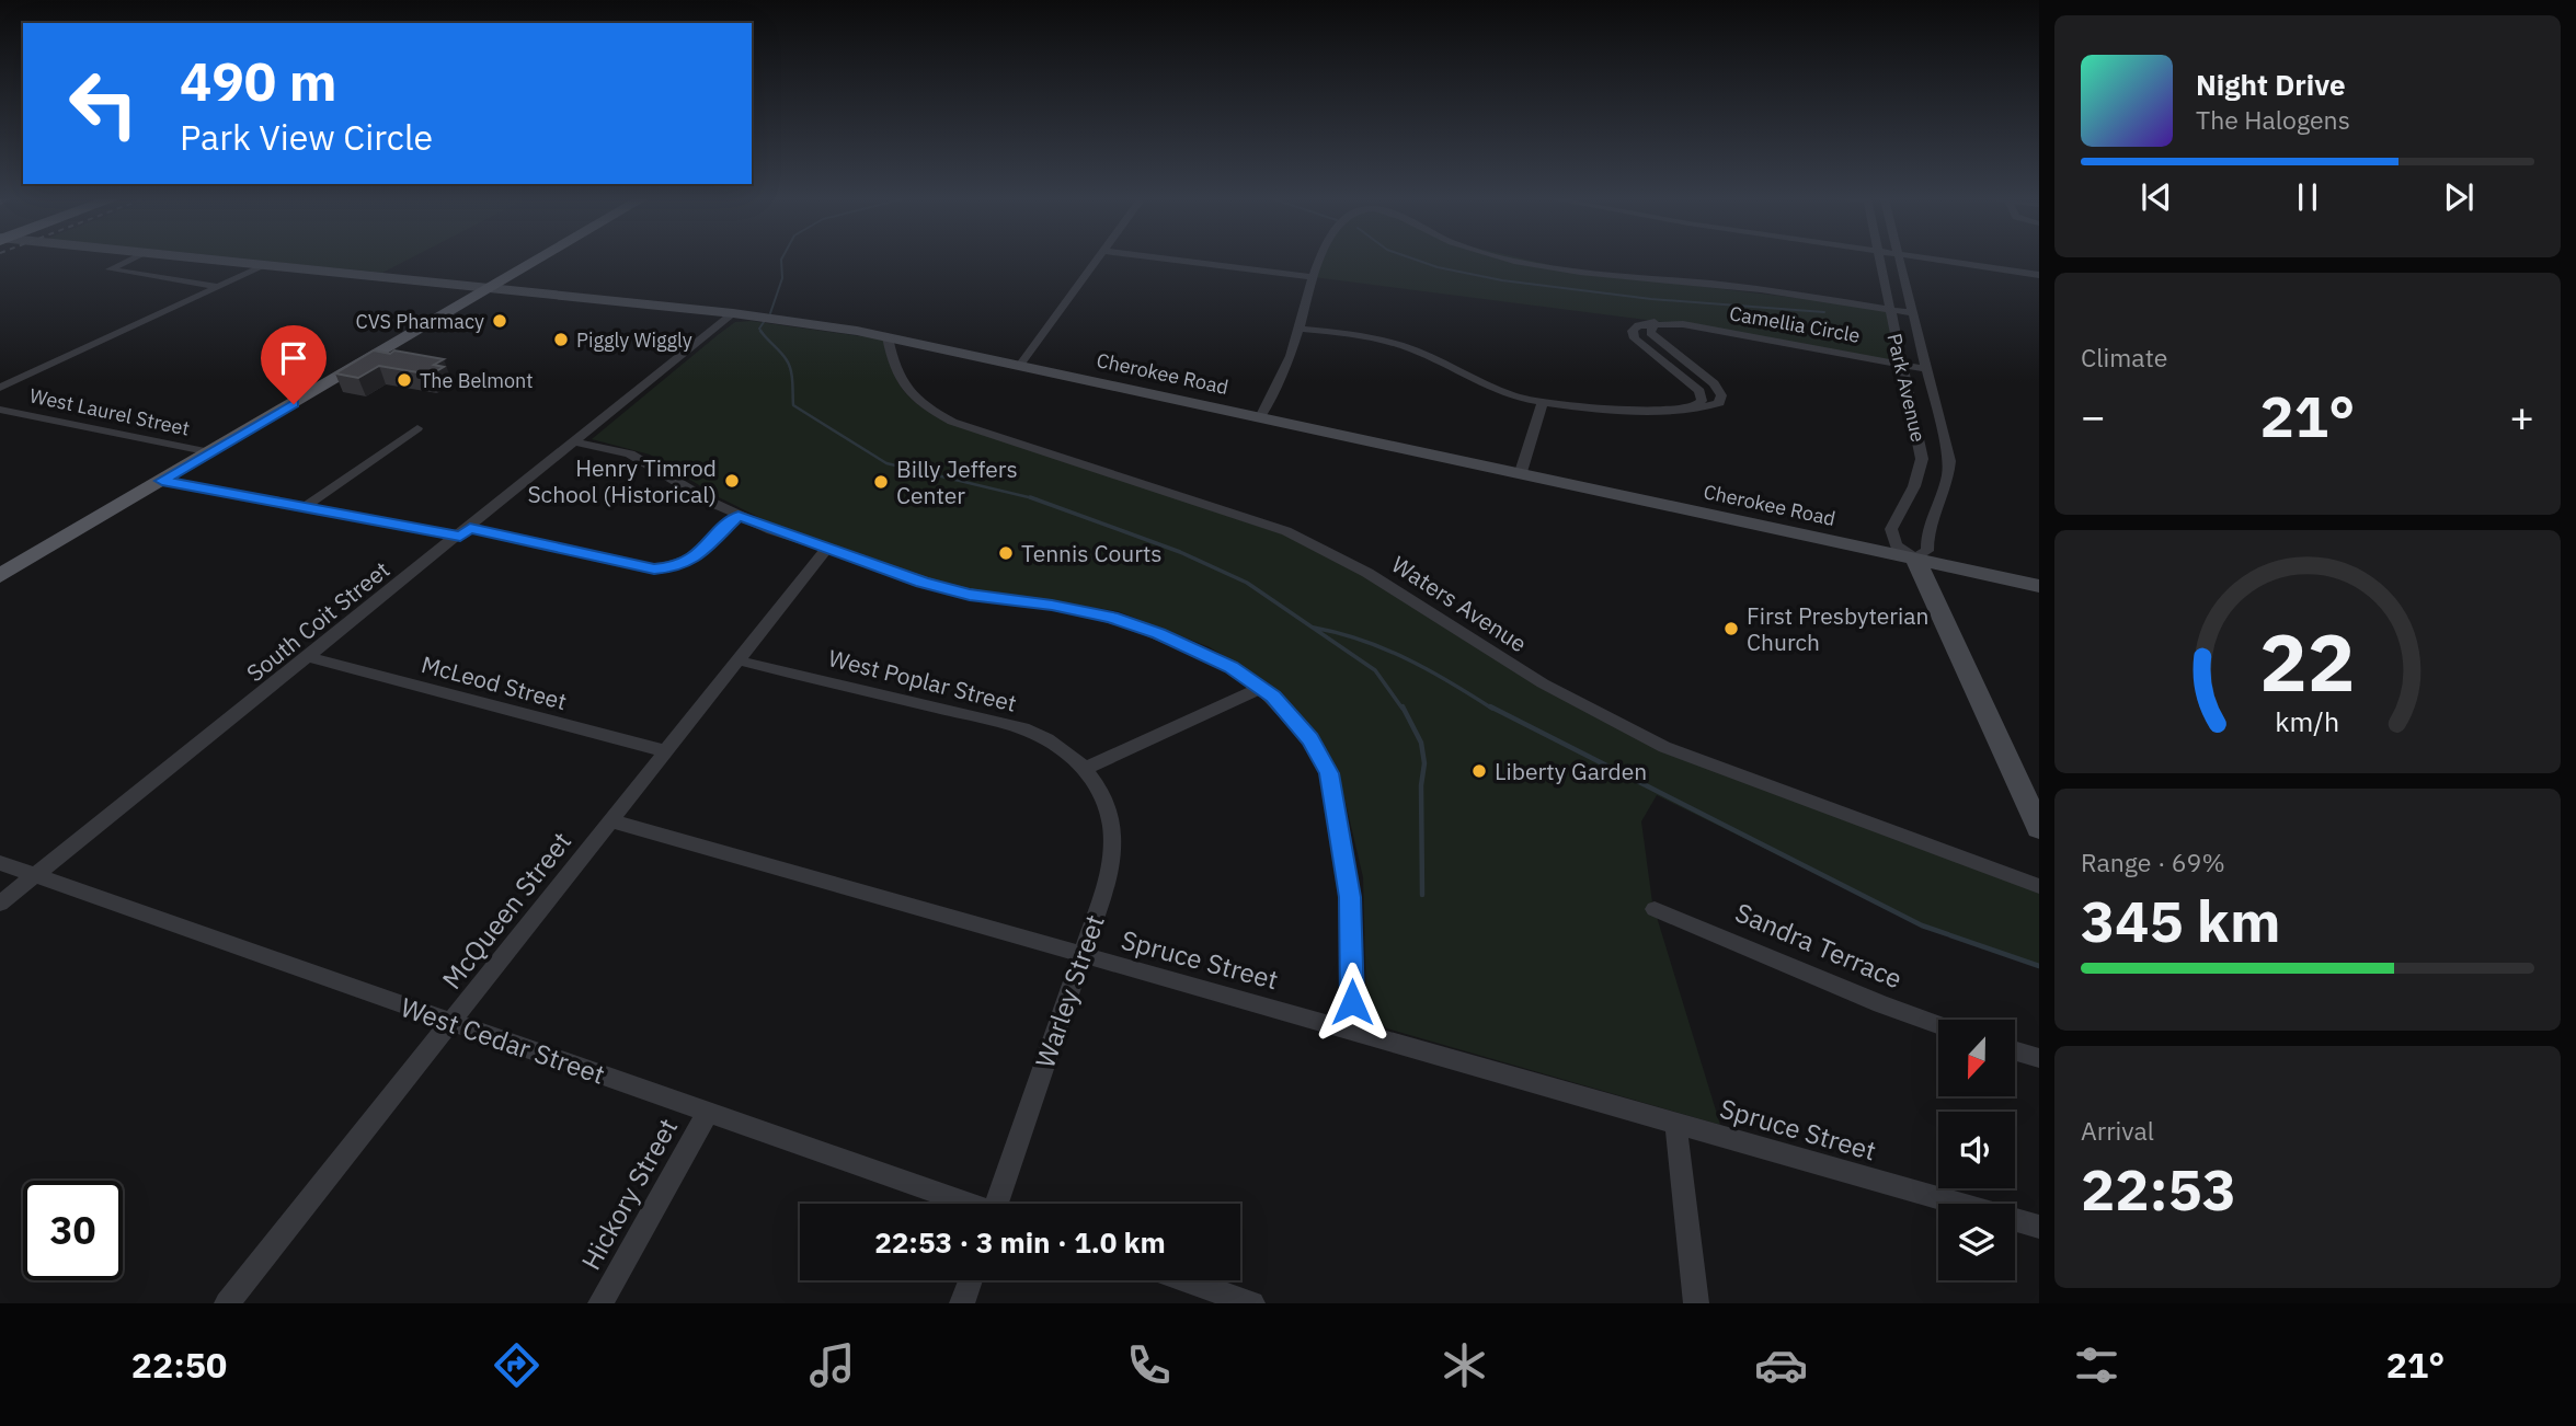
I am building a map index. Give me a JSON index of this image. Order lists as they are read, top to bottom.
{
  "streets": {
    "street": [
      "Camellia Circle",
      "Cherokee Road",
      "Park Avenue",
      "West Laurel Street",
      "Waters Avenue",
      "South Coit Street",
      "West Poplar Street",
      "McLeod Street",
      "McQueen Street",
      "Sandra Terrace",
      "Spruce Street",
      "Warley Street",
      "West Cedar Street",
      "Hickory Street"
    ]
  },
  "crossings": [
    ["Camellia Circle", "Park Avenue"],
    ["Cherokee Road", "Park Avenue"],
    ["Cherokee Road", "Waters Avenue"],
    ["Cherokee Road", "South Coit Street"],
    ["South Coit Street", "McLeod Street"],
    ["South Coit Street", "West Cedar Street"],
    ["West Poplar Street", "McQueen Street"],
    ["West Poplar Street", "Warley Street"],
    ["McLeod Street", "McQueen Street"],
    ["McQueen Street", "Spruce Street"],
    ["McQueen Street", "West Cedar Street"],
    ["Spruce Street", "Warley Street"],
    ["West Cedar Street", "Hickory Street"]
  ],
  "places": [
    "CVS Pharmacy",
    "Piggly Wiggly",
    "The Belmont",
    "Henry Timrod School (Historical)",
    "Billy Jeffers Center",
    "Tennis Courts",
    "First Presbyterian Church",
    "Liberty Garden"
  ],
  "north": "bottom",
  "page": {
    "turn": ["490 m", "Park View Circle"],
    "song": ["Night Drive", "The Halogens"],
    "tile": [
      "Climate",
      ["Range · 69%", "345 km"],
      ["Arrival", "22:53"]
    ],
    "heat": ["−", "21°", "+"],
    "limit": "30",
    "trip": "22:53 · 3 min · 1.0 km",
    "tabs": ["22:50", "21°"],
    "gauge": ["22", "km/h"]
  }
}
